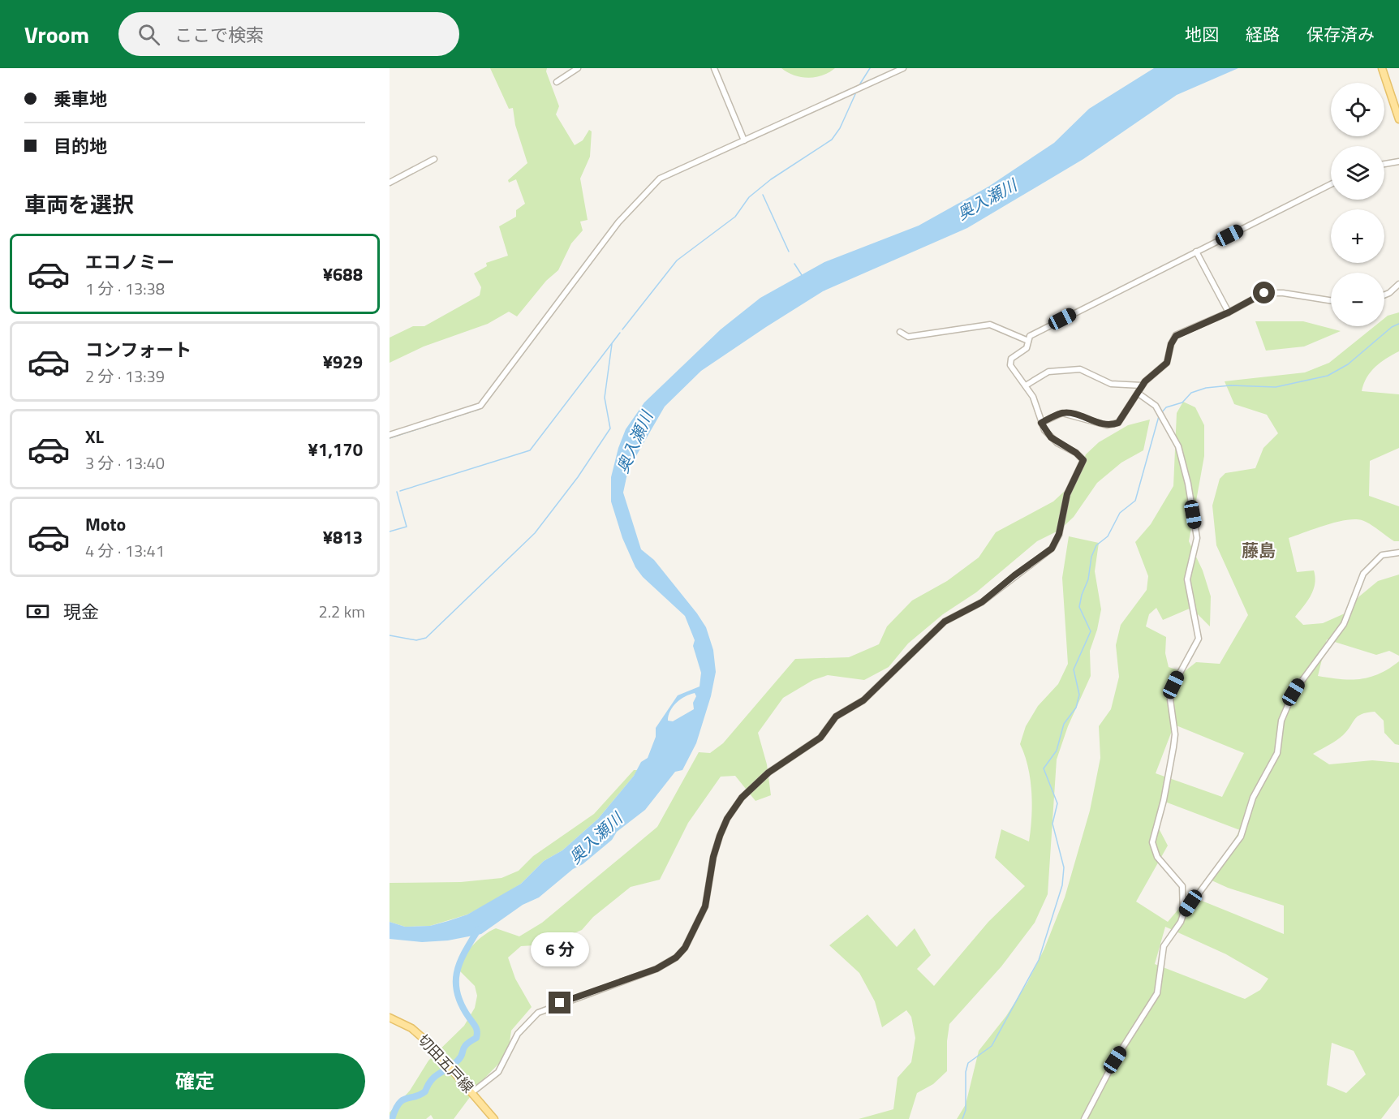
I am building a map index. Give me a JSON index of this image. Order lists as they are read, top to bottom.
{
  "streets": {
    "main road": ["切田五戸線"]
  },
  "districts": ["藤島"],
  "water": ["奥入瀬川"],
  "page": {
    "header": "Vroom",
    "search": "ここで検索",
    "nav": ["地図", "経路", "保存済み"],
    "banner": ["乗車地", "目的地"],
    "map_buttons": ["+", "−"],
    "heading": "車両を選択",
    "list": [
      {
        "name": "エコノミー",
        "note": "1 分 · 13:38",
        "value": "¥688"
      },
      {
        "name": "コンフォート",
        "note": "2 分 · 13:39",
        "value": "¥929"
      },
      {
        "name": "XL",
        "note": "3 分 · 13:40",
        "value": "¥1,170"
      },
      {
        "name": "Moto",
        "note": "4 分 · 13:41",
        "value": "¥813"
      }
    ],
    "pay": ["現金", "2.2 km"],
    "bubble": "6 分",
    "buttons": "確定"
  }
}
